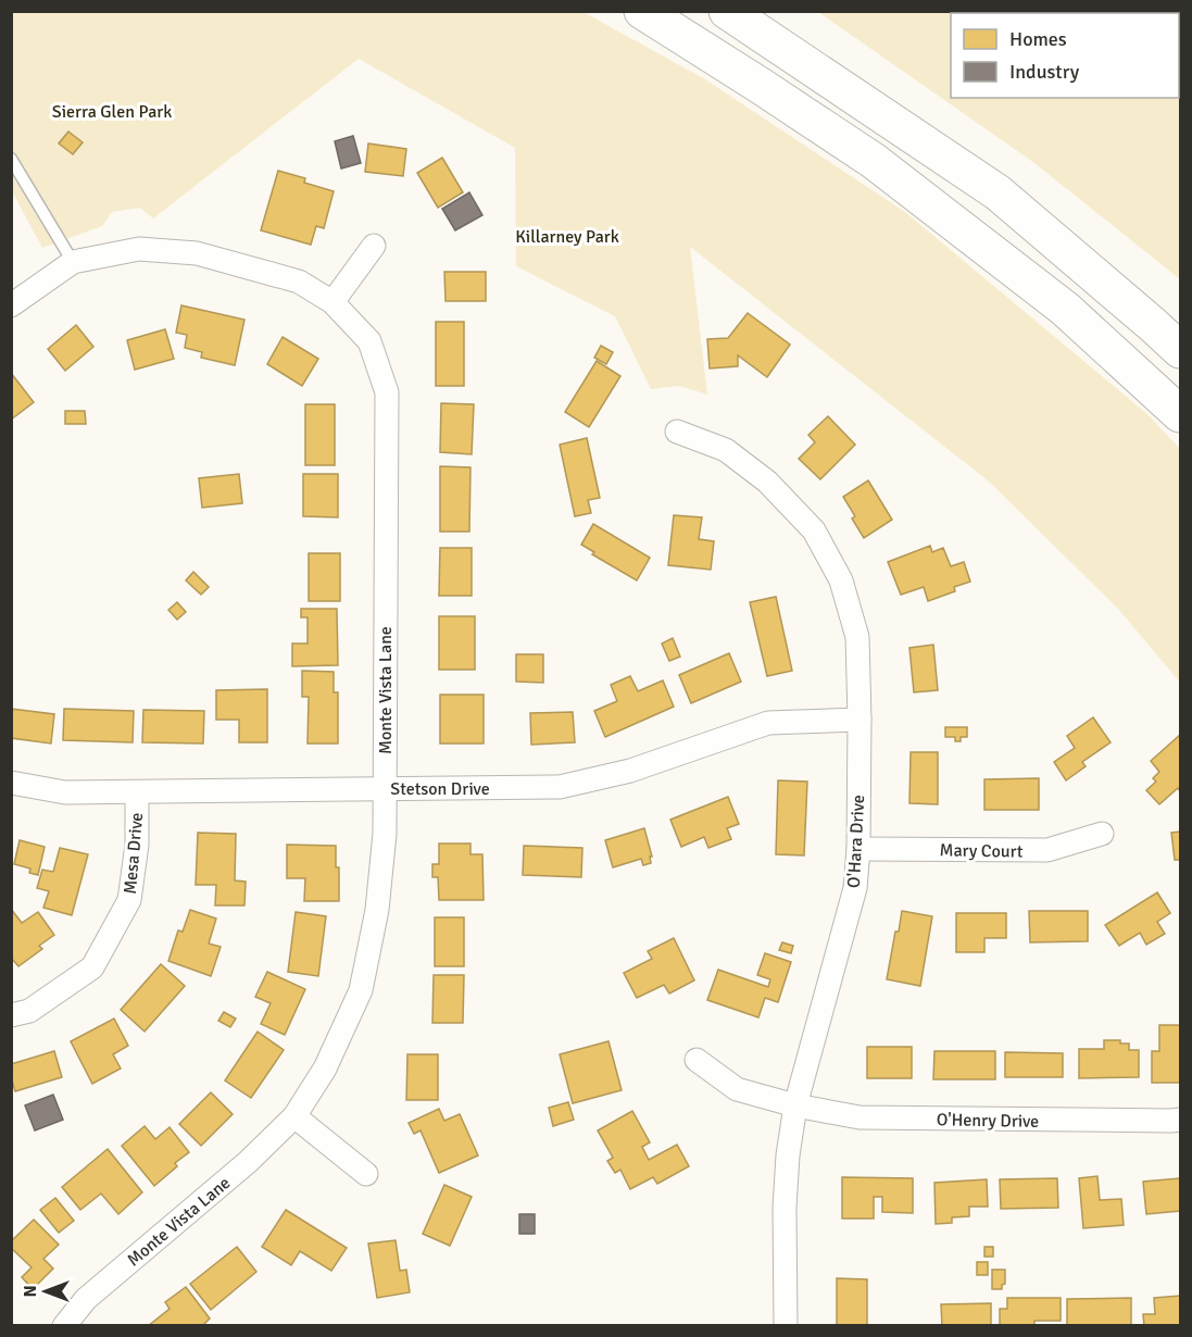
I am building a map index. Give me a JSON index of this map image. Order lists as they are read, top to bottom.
{
  "streets": {
    "street": [
      "Monte Vista Lane",
      "Stetson Drive",
      "O'Hara Drive",
      "Mary Court",
      "Mesa Drive",
      "O'Henry Drive"
    ]
  },
  "crossings": [
    ["Monte Vista Lane", "Stetson Drive"],
    ["Stetson Drive", "O'Hara Drive"],
    ["Stetson Drive", "Mesa Drive"],
    ["O'Hara Drive", "Mary Court"],
    ["O'Hara Drive", "O'Henry Drive"]
  ],
  "parks": ["Sierra Glen Park", "Killarney Park"],
  "legend": ["Homes", "Industry"],
  "north": "left"
}
